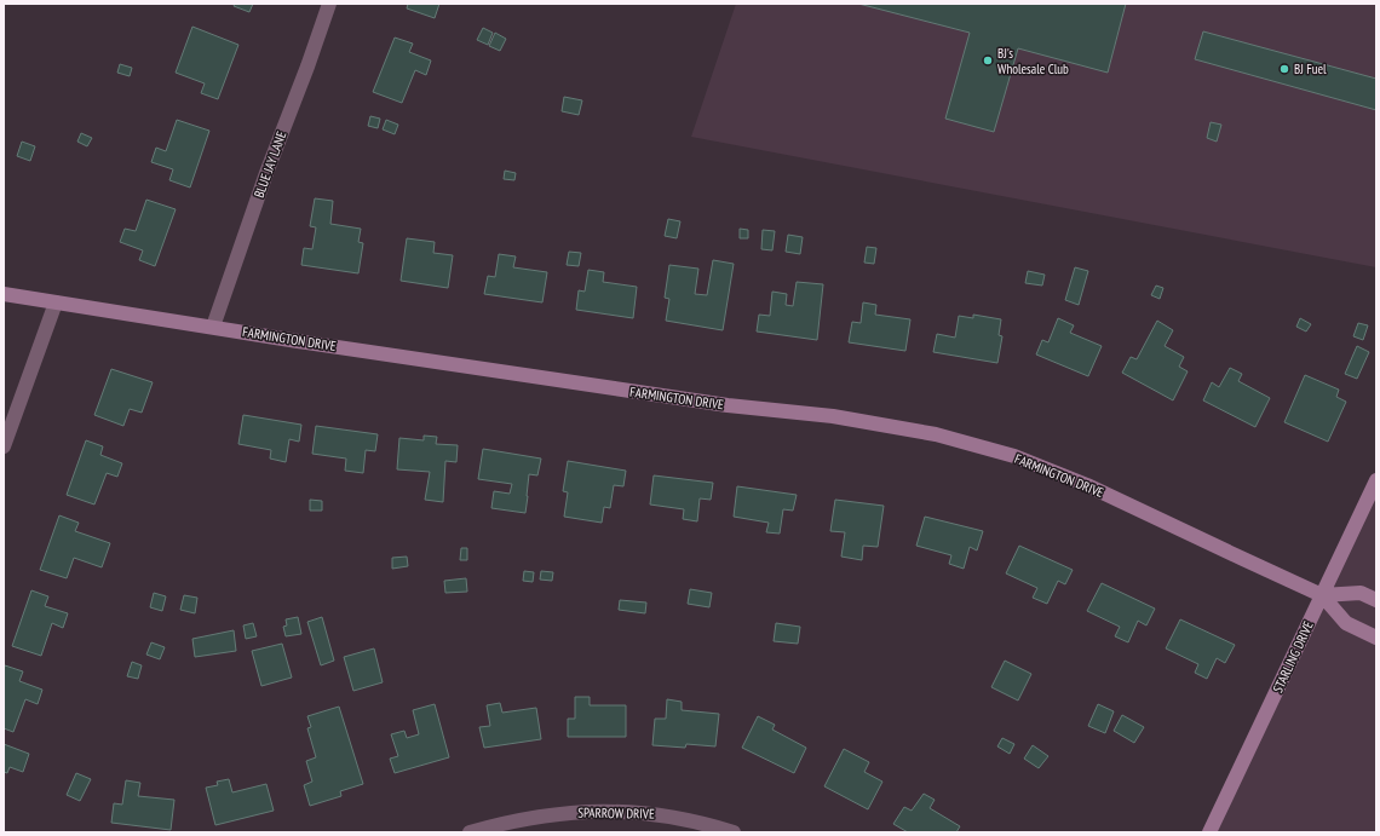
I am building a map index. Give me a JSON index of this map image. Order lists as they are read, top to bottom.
{
  "streets": {
    "street": [
      "BLUE JAY LANE",
      "FARMINGTON DRIVE",
      "STARLING DRIVE",
      "SPARROW DRIVE"
    ]
  },
  "crossings": [
    ["BLUE JAY LANE", "FARMINGTON DRIVE"],
    ["FARMINGTON DRIVE", "STARLING DRIVE"]
  ],
  "places": ["BJ's Wholesale Club", "BJ Fuel"]
}
